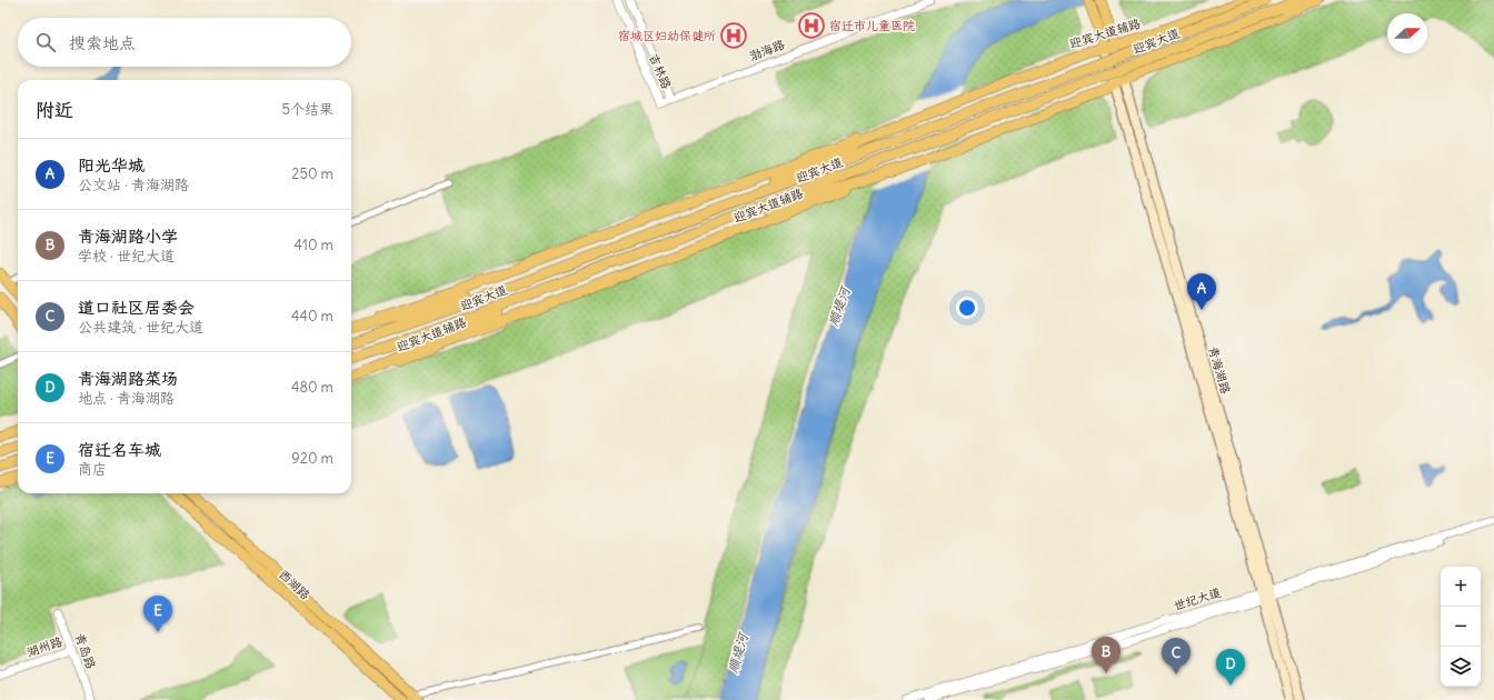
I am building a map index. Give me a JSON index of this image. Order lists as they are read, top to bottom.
{
  "streets": {
    "main road": [
      "迎宾大道辅路",
      "迎宾大道",
      "青海湖路",
      "西湖路"
    ],
    "street": [
      "渤海路",
      "吉林路",
      "世纪大道",
      "湖州路",
      "青岛路"
    ]
  },
  "crossings": [
    ["迎宾大道辅路", "青海湖路"],
    ["渤海路", "吉林路"],
    ["青海湖路", "世纪大道"],
    ["湖州路", "青岛路"]
  ],
  "water": ["顺堤河"],
  "places": {
    "hospital": ["宿迁市儿童医院", "宿城区妇幼保健所"]
  },
  "north": "right",
  "page": {
    "search": "搜索地点",
    "heading": ["附近", "5个结果"],
    "list": [
      {
        "mark": "A",
        "name": "阳光华城",
        "note": "公交站 · 青海湖路",
        "value": "250 m"
      },
      {
        "mark": "B",
        "name": "青海湖路小学",
        "note": "学校 · 世纪大道",
        "value": "410 m"
      },
      {
        "mark": "C",
        "name": "道口社区居委会",
        "note": "公共建筑 · 世纪大道",
        "value": "440 m"
      },
      {
        "mark": "D",
        "name": "青海湖路菜场",
        "note": "地点 · 青海湖路",
        "value": "480 m"
      },
      {
        "mark": "E",
        "name": "宿迁名车城",
        "note": "商店",
        "value": "920 m"
      }
    ],
    "pins": [
      "A",
      "E",
      "B",
      "C",
      "D"
    ],
    "map_buttons": ["+", "−"]
  }
}
